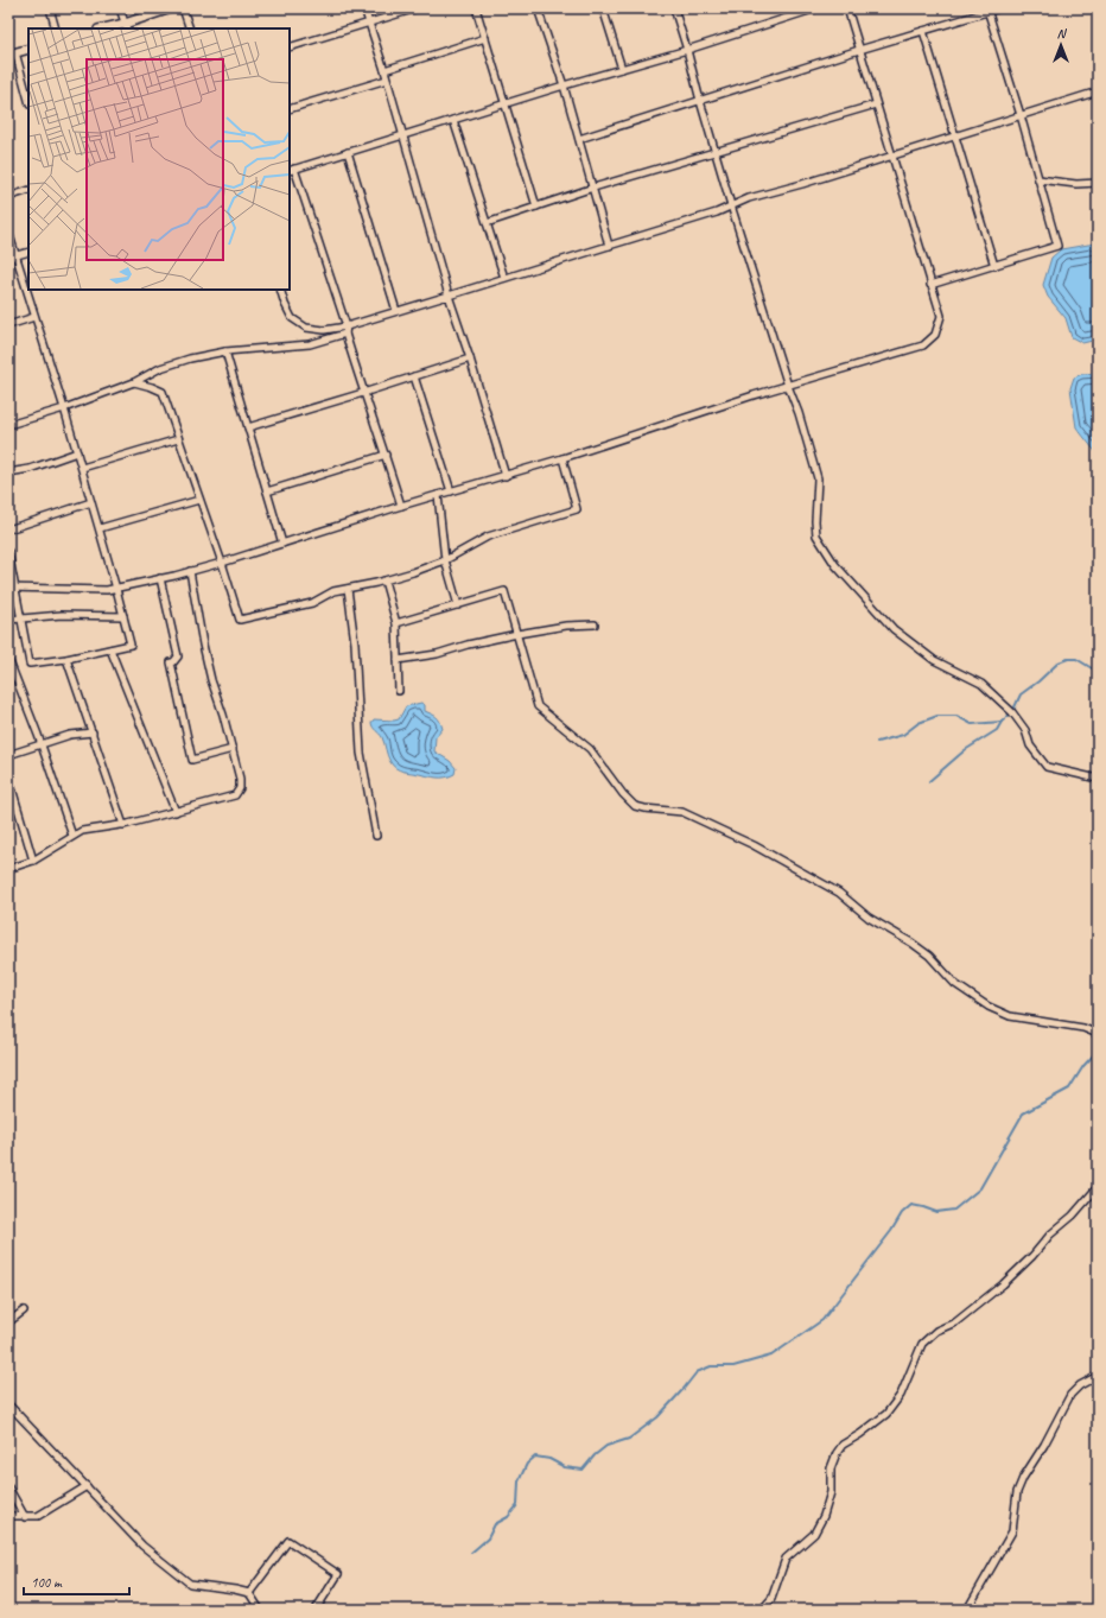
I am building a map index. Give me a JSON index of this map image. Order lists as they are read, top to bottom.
{
  "scale_bar": "100 m",
  "north": "top"
}
